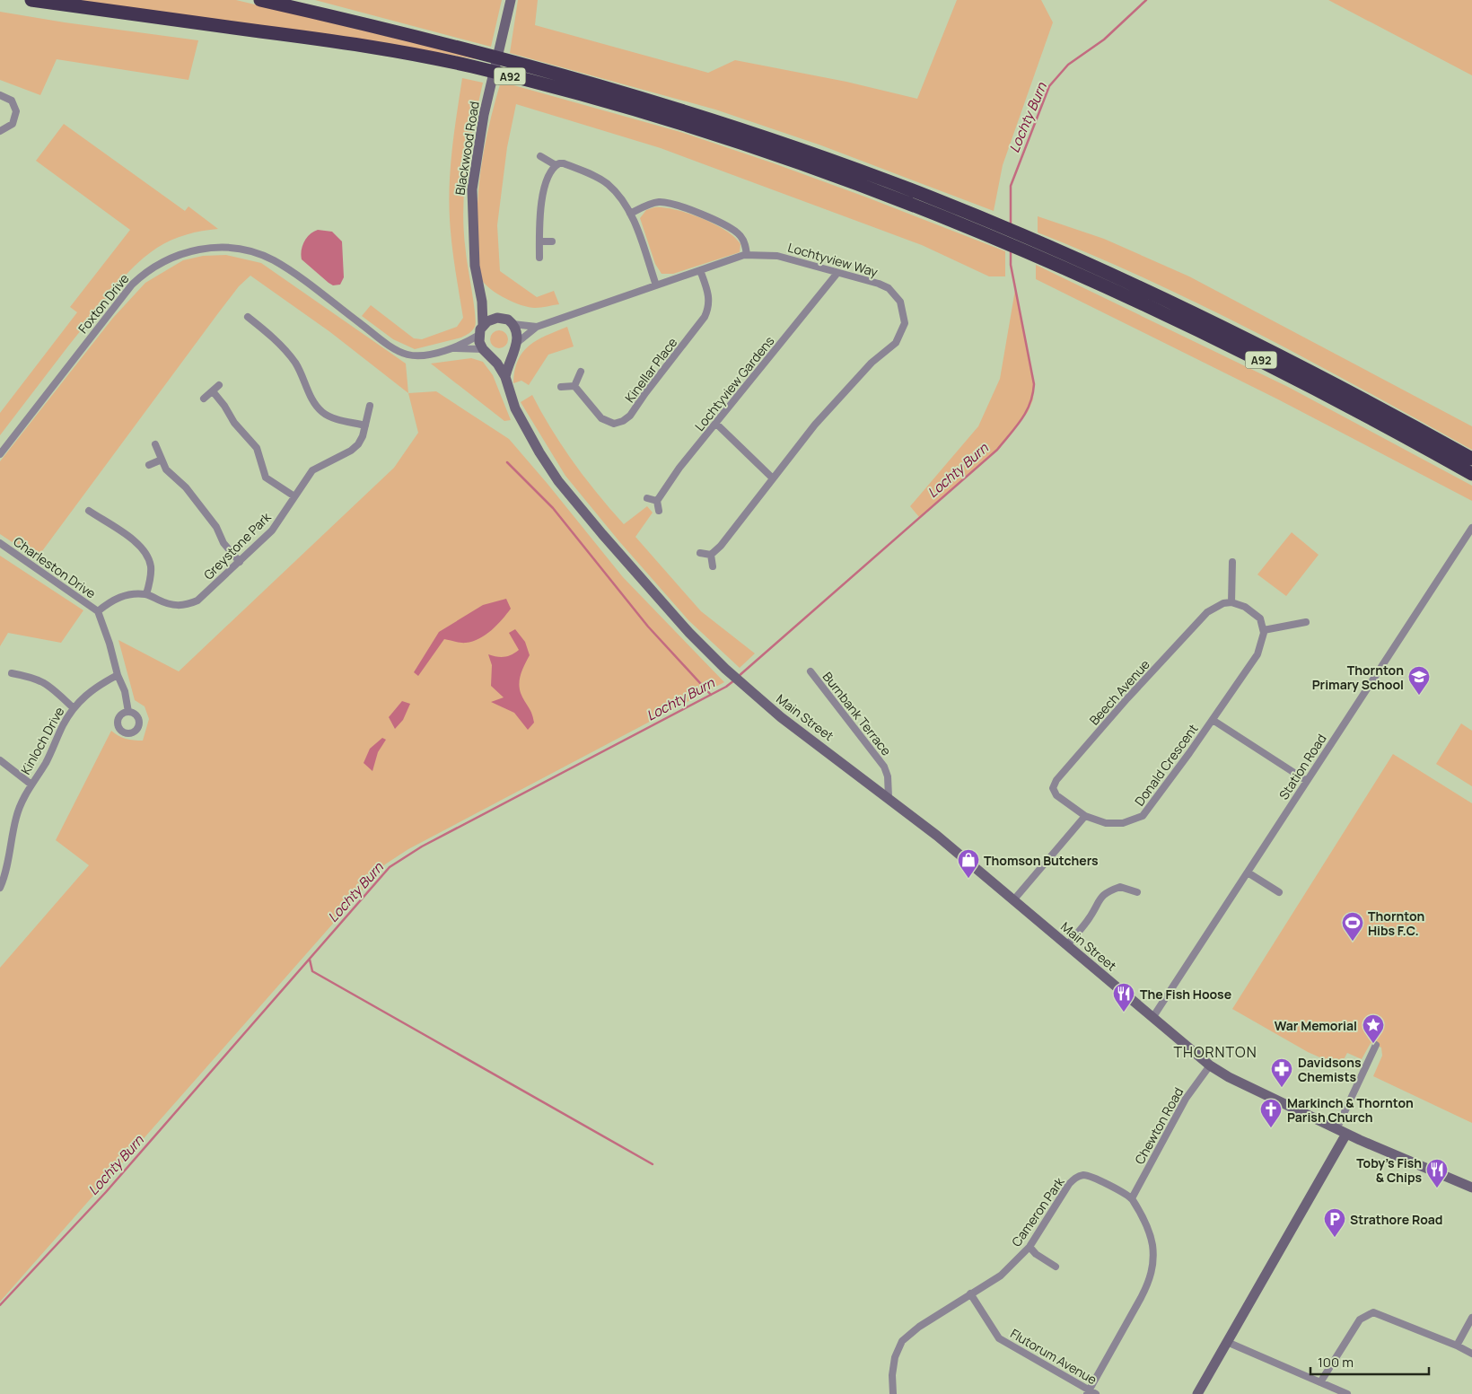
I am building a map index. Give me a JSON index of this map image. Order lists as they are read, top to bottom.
{
  "streets": {
    "highway": ["A92"],
    "main road": ["Blackwood Road", "Main Street"],
    "street": [
      "Lochtyview Way",
      "Foxton Drive",
      "Kinellar Place",
      "Lochtyview Gardens",
      "Greystone Park",
      "Charleston Drive",
      "Beech Avenue",
      "Burnbank Terrace",
      "Kinloch Drive",
      "Donald Crescent",
      "Station Road",
      "Chewton Road",
      "Cameron Park",
      "Flutorum Avenue"
    ]
  },
  "crossings": [
    ["Blackwood Road", "Lochtyview Way"],
    ["Blackwood Road", "Foxton Drive"],
    ["Blackwood Road", "Main Street"],
    ["Lochtyview Way", "Foxton Drive"],
    ["Lochtyview Way", "Kinellar Place"],
    ["Lochtyview Way", "Lochtyview Gardens"],
    ["Lochtyview Way", "Main Street"],
    ["Foxton Drive", "Main Street"],
    ["Greystone Park", "Charleston Drive"],
    ["Charleston Drive", "Kinloch Drive"],
    ["Beech Avenue", "Donald Crescent"],
    ["Burnbank Terrace", "Main Street"],
    ["Main Street", "Station Road"],
    ["Main Street", "Chewton Road"],
    ["Chewton Road", "Cameron Park"],
    ["Cameron Park", "Flutorum Avenue"]
  ],
  "districts": ["THORNTON"],
  "water": ["Lochty Burn"],
  "places": {
    "school or university": ["Thornton Primary School"],
    "shop": ["Thomson Butchers"],
    "sports": ["Thornton Hibs F.C."],
    "restaurant": ["The Fish Hoose", "Toby's Fish & Chips"],
    "place": ["War Memorial"],
    "pharmacy": ["Davidsons Chemists"],
    "church": ["Markinch & Thornton Parish Church"],
    "parking": ["Strathore Road"]
  },
  "scale_bar": "100 m"
}
